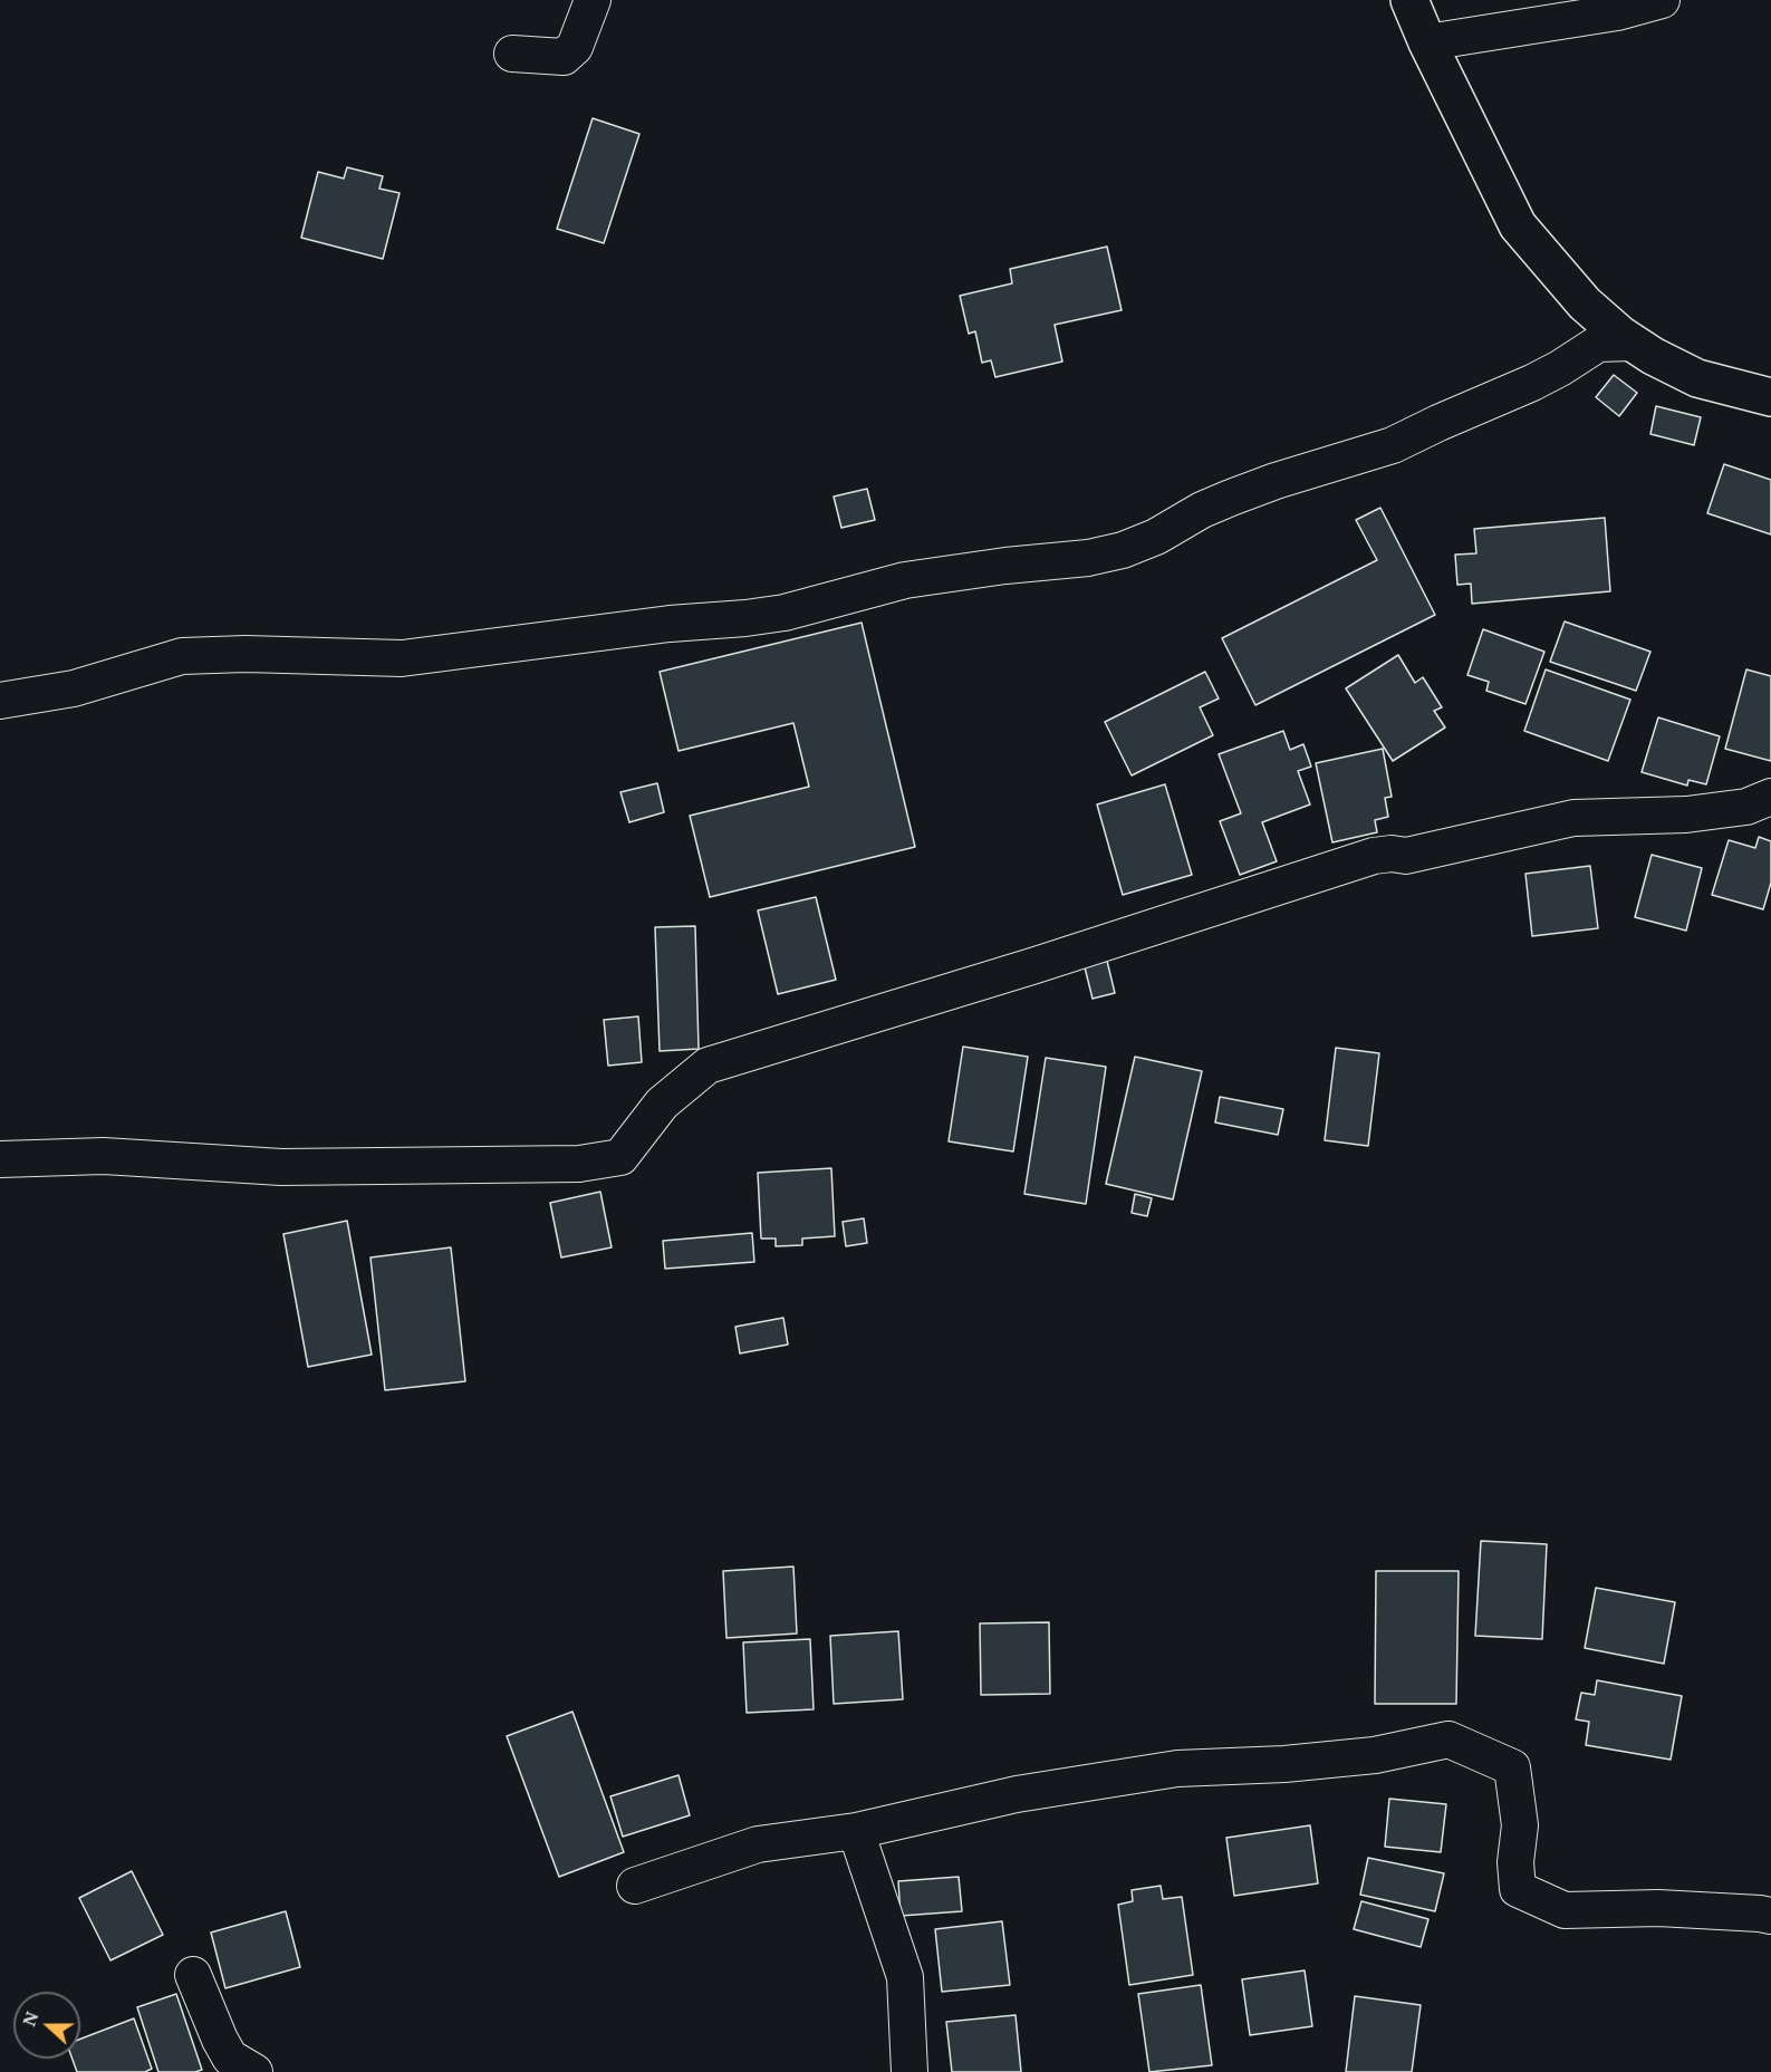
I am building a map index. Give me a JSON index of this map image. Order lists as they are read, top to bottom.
{
  "north": "left"
}
